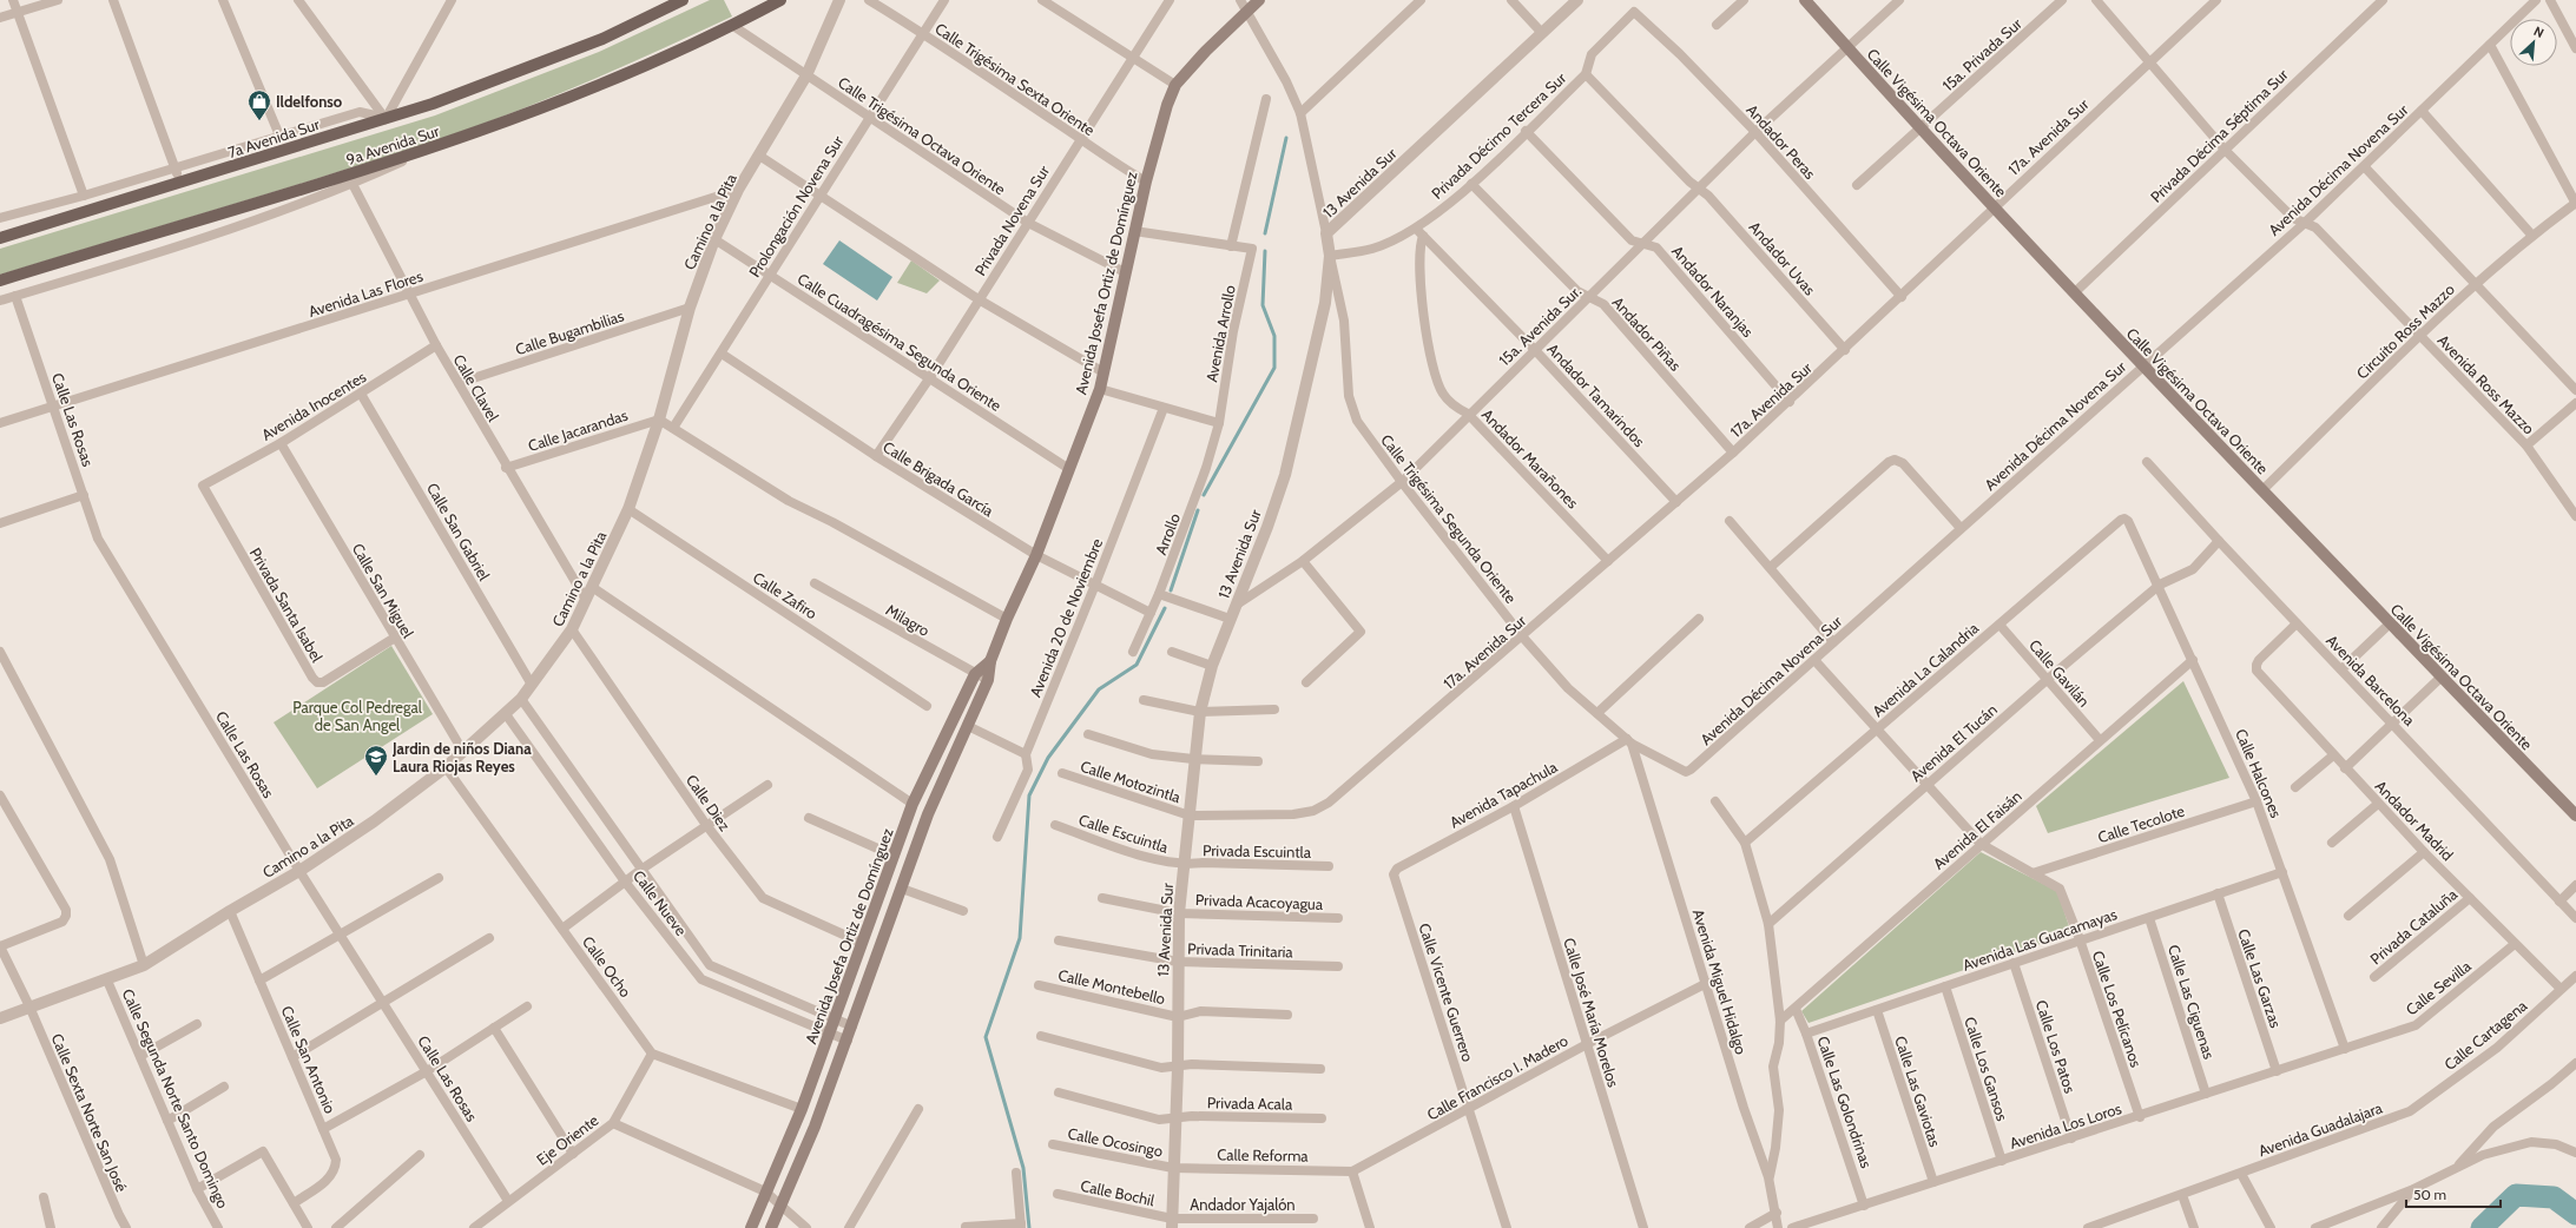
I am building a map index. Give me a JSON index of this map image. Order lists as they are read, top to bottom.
{
  "streets": {
    "main road": [
      "Calle Vigésima Octava Oriente",
      "7a Avenida Sur",
      "9a Avenida Sur",
      "Avenida Josefa Ortiz de Domínguez"
    ],
    "street": [
      "15a. Privada Sur",
      "Calle Trigésima Sexta Oriente",
      "Calle Trigésima Octava Oriente",
      "Privada Décimo Tercera Sur",
      "Privada Décima Séptima Sur",
      "17a. Avenida Sur",
      "Andador Peras",
      "Avenida Décima Novena Sur",
      "13 Avenida Sur",
      "Prolongación Novena Sur",
      "Privada Novena Sur",
      "Camino a la Pita",
      "Andador Uvas",
      "Andador Naranjas",
      "Avenida Las Flores",
      "15a. Avenida Sur.",
      "Circuito Ross Mazzo",
      "Calle Bugambilias",
      "Avenida Arrollo",
      "Andador Piñas",
      "Calle Cuadragésima Segunda Oriente",
      "Avenida Ross Mazzo",
      "Calle Clavel",
      "Andador Tamarindos",
      "Avenida Inocentes",
      "Calle Las Rosas",
      "Calle Jacarandas",
      "Andador Marañones",
      "Calle Brigada García",
      "Calle Trigésima Segunda Oriente",
      "Calle San Gabriel",
      "Arrollo",
      "Calle San Miguel",
      "Calle Zafiro",
      "Privada Santa Isabel",
      "Avenida 20 de Noviembre",
      "Milagro",
      "Avenida La Calandria",
      "Calle Gavilán",
      "Avenida Barcelona",
      "Avenida El Tucán",
      "Calle Halcones",
      "Calle Motozintla",
      "Avenida Tapachula",
      "Calle Diez",
      "Andador Madrid",
      "Calle Tecolote",
      "Avenida El Faisán",
      "Calle Escuintla",
      "Privada Escuintla",
      "Privada Acacoyagua",
      "Calle Nueve",
      "Privada Cataluña",
      "Avenida Las Guacamayas",
      "Privada Trinitaria",
      "Calle Ocho",
      "Calle Las Garzas",
      "Avenida Miguel Hidalgo",
      "Calle Montebello",
      "Calle Sevilla",
      "Calle Vicente Guerrero",
      "Calle Las Ciguenas",
      "Calle Los Pelícanos",
      "Calle José María Morelos",
      "Calle Cartagena",
      "Calle Los Patos",
      "Calle San Antonio",
      "Calle Los Gansos",
      "Calle Francisco I. Madero",
      "Calle Las Gaviotas",
      "Calle Segunda Norte Santo Domingo",
      "Calle Las Golondrinas",
      "Privada Acala",
      "Calle Sexta Norte San José",
      "Avenida Los Loros",
      "Avenida Guadalajara",
      "Eje Oriente",
      "Calle Ocosingo",
      "Calle Reforma",
      "Calle Bochil",
      "Andador Yajalón"
    ]
  },
  "crossings": [
    ["15a. Privada Sur", "Calle Vigésima Octava Oriente"],
    ["Calle Trigésima Sexta Oriente", "Prolongación Novena Sur"],
    ["Calle Trigésima Sexta Oriente", "Privada Novena Sur"],
    ["Calle Trigésima Sexta Oriente", "Avenida Josefa Ortiz de Domínguez"],
    ["Calle Vigésima Octava Oriente", "Privada Décima Séptima Sur"],
    ["Calle Vigésima Octava Oriente", "17a. Avenida Sur"],
    ["Calle Vigésima Octava Oriente", "Avenida Décima Novena Sur"],
    ["Calle Vigésima Octava Oriente", "15a. Avenida Sur."],
    ["Calle Vigésima Octava Oriente", "Circuito Ross Mazzo"],
    ["Calle Trigésima Octava Oriente", "9a Avenida Sur"],
    ["Calle Trigésima Octava Oriente", "Prolongación Novena Sur"],
    ["Calle Trigésima Octava Oriente", "Privada Novena Sur"],
    ["Calle Trigésima Octava Oriente", "Camino a la Pita"],
    ["Calle Trigésima Octava Oriente", "Avenida Josefa Ortiz de Domínguez"],
    ["Privada Décimo Tercera Sur", "Andador Peras"],
    ["Privada Décimo Tercera Sur", "13 Avenida Sur"],
    ["Privada Décimo Tercera Sur", "Andador Uvas"],
    ["Privada Décimo Tercera Sur", "Andador Naranjas"],
    ["Privada Décimo Tercera Sur", "Andador Piñas"],
    ["Privada Décimo Tercera Sur", "Andador Tamarindos"],
    ["Privada Décimo Tercera Sur", "Calle Trigésima Segunda Oriente"],
    ["Privada Décima Séptima Sur", "Avenida Ross Mazzo"],
    ["17a. Avenida Sur", "Andador Peras"],
    ["17a. Avenida Sur", "13 Avenida Sur"],
    ["17a. Avenida Sur", "Andador Uvas"],
    ["17a. Avenida Sur", "Andador Naranjas"],
    ["17a. Avenida Sur", "Andador Piñas"],
    ["17a. Avenida Sur", "Avenida Ross Mazzo"],
    ["17a. Avenida Sur", "Andador Tamarindos"],
    ["17a. Avenida Sur", "Andador Marañones"],
    ["17a. Avenida Sur", "Calle Trigésima Segunda Oriente"],
    ["17a. Avenida Sur", "Calle Motozintla"],
    ["Andador Peras", "15a. Avenida Sur."],
    ["Avenida Décima Novena Sur", "Avenida Ross Mazzo"],
    ["Avenida Décima Novena Sur", "Calle Trigésima Segunda Oriente"],
    ["Avenida Décima Novena Sur", "Calle Los Pelícanos"],
    ["13 Avenida Sur", "15a. Avenida Sur."],
    ["13 Avenida Sur", "Calle Trigésima Segunda Oriente"],
    ["13 Avenida Sur", "Calle Motozintla"],
    ["13 Avenida Sur", "Calle Escuintla"],
    ["13 Avenida Sur", "Privada Escuintla"],
    ["13 Avenida Sur", "Privada Acacoyagua"],
    ["13 Avenida Sur", "Privada Trinitaria"],
    ["13 Avenida Sur", "Calle Montebello"],
    ["13 Avenida Sur", "Privada Acala"],
    ["13 Avenida Sur", "Calle Ocosingo"],
    ["13 Avenida Sur", "Calle Reforma"],
    ["13 Avenida Sur", "Calle Bochil"],
    ["13 Avenida Sur", "Andador Yajalón"],
    ["Prolongación Novena Sur", "Calle Cuadragésima Segunda Oriente"],
    ["Prolongación Novena Sur", "Calle Brigada García"],
    ["Privada Novena Sur", "Calle Cuadragésima Segunda Oriente"],
    ["Privada Novena Sur", "Calle Brigada García"],
    ["Camino a la Pita", "Avenida Las Flores"],
    ["Camino a la Pita", "Calle Bugambilias"],
    ["Camino a la Pita", "Calle Cuadragésima Segunda Oriente"],
    ["Camino a la Pita", "Calle Clavel"],
    ["Camino a la Pita", "Calle Las Rosas"],
    ["Camino a la Pita", "Calle Jacarandas"],
    ["Camino a la Pita", "Calle San Gabriel"],
    ["Camino a la Pita", "Calle San Miguel"],
    ["Camino a la Pita", "Calle Zafiro"],
    ["Camino a la Pita", "Calle Diez"],
    ["Camino a la Pita", "Calle Nueve"],
    ["Camino a la Pita", "Calle Ocho"],
    ["Camino a la Pita", "Calle San Antonio"],
    ["Camino a la Pita", "Calle Segunda Norte Santo Domingo"],
    ["Camino a la Pita", "Calle Sexta Norte San José"],
    ["Andador Uvas", "15a. Avenida Sur."],
    ["Avenida Josefa Ortiz de Domínguez", "Calle Cuadragésima Segunda Oriente"],
    ["Avenida Josefa Ortiz de Domínguez", "Calle Brigada García"],
    ["Avenida Josefa Ortiz de Domínguez", "Milagro"],
    ["Avenida Josefa Ortiz de Domínguez", "Calle Diez"],
    ["Avenida Josefa Ortiz de Domínguez", "Calle Nueve"],
    ["Andador Naranjas", "15a. Avenida Sur."],
    ["Avenida Las Flores", "Calle Clavel"],
    ["Avenida Las Flores", "Calle Las Rosas"],
    ["15a. Avenida Sur.", "Andador Piñas"],
    ["15a. Avenida Sur.", "Andador Tamarindos"],
    ["15a. Avenida Sur.", "Andador Marañones"],
    ["15a. Avenida Sur.", "Calle Trigésima Segunda Oriente"],
    ["Circuito Ross Mazzo", "Avenida Ross Mazzo"],
    ["Calle Bugambilias", "Calle Clavel"],
    ["Avenida Arrollo", "Arrollo"],
    ["Calle Clavel", "Avenida Inocentes"],
    ["Calle Clavel", "Calle Jacarandas"],
    ["Andador Tamarindos", "Andador Marañones"],
    ["Avenida Inocentes", "Calle San Gabriel"],
    ["Avenida Inocentes", "Calle San Miguel"],
    ["Avenida Inocentes", "Privada Santa Isabel"],
    ["Calle Las Rosas", "Eje Oriente"],
    ["Calle Brigada García", "Arrollo"],
    ["Calle Brigada García", "Avenida 20 de Noviembre"],
    ["Calle Trigésima Segunda Oriente", "Avenida Tapachula"],
    ["Calle Trigésima Segunda Oriente", "Avenida Miguel Hidalgo"],
    ["Calle San Miguel", "Privada Santa Isabel"],
    ["Avenida La Calandria", "Calle Gavilán"],
    ["Avenida La Calandria", "Calle Halcones"],
    ["Avenida La Calandria", "Calle Los Pelícanos"],
    ["Calle Gavilán", "Avenida El Tucán"],
    ["Calle Gavilán", "Avenida El Faisán"],
    ["Avenida Barcelona", "Avenida El Tucán"],
    ["Avenida Barcelona", "Andador Madrid"],
    ["Avenida El Tucán", "Calle Halcones"],
    ["Avenida El Tucán", "Calle Los Pelícanos"],
    ["Calle Halcones", "Calle Tecolote"],
    ["Calle Halcones", "Avenida El Faisán"],
    ["Calle Halcones", "Avenida Las Guacamayas"],
    ["Calle Halcones", "Calle Sevilla"],
    ["Calle Halcones", "Avenida Los Loros"],
    ["Avenida Tapachula", "Avenida Miguel Hidalgo"],
    ["Avenida Tapachula", "Calle Vicente Guerrero"],
    ["Avenida Tapachula", "Calle José María Morelos"],
    ["Andador Madrid", "Privada Cataluña"],
    ["Andador Madrid", "Calle Sevilla"],
    ["Andador Madrid", "Calle Cartagena"],
    ["Calle Tecolote", "Calle Los Pelícanos"],
    ["Avenida El Faisán", "Calle Los Pelícanos"],
    ["Avenida El Faisán", "Calle Las Golondrinas"],
    ["Calle Escuintla", "Privada Escuintla"],
    ["Avenida Las Guacamayas", "Calle Las Garzas"],
    ["Avenida Las Guacamayas", "Calle Las Ciguenas"],
    ["Avenida Las Guacamayas", "Calle Los Pelícanos"],
    ["Avenida Las Guacamayas", "Calle Los Patos"],
    ["Avenida Las Guacamayas", "Calle Los Gansos"],
    ["Avenida Las Guacamayas", "Calle Las Gaviotas"],
    ["Avenida Las Guacamayas", "Calle Las Golondrinas"],
    ["Calle Ocho", "Eje Oriente"],
    ["Calle Las Garzas", "Avenida Los Loros"],
    ["Avenida Miguel Hidalgo", "Calle Francisco I. Madero"],
    ["Calle Sevilla", "Avenida Los Loros"],
    ["Calle Vicente Guerrero", "Calle Francisco I. Madero"],
    ["Calle Las Ciguenas", "Avenida Los Loros"],
    ["Calle Los Pelícanos", "Avenida Los Loros"],
    ["Calle José María Morelos", "Calle Francisco I. Madero"],
    ["Calle Cartagena", "Avenida Guadalajara"],
    ["Calle Los Patos", "Avenida Los Loros"],
    ["Calle Los Gansos", "Avenida Los Loros"],
    ["Calle Francisco I. Madero", "Calle Reforma"],
    ["Calle Las Gaviotas", "Avenida Los Loros"],
    ["Calle Las Golondrinas", "Avenida Los Loros"],
    ["Calle Ocosingo", "Calle Reforma"],
    ["Calle Bochil", "Andador Yajalón"]
  ],
  "parks": ["Parque Col Pedregal de San Angel"],
  "places": {
    "shop": ["Ildelfonso"],
    "school or university": ["Jardin de niños Diana Laura Riojas Reyes"]
  },
  "scale_bar": "50 m",
  "north": "top right"
}
